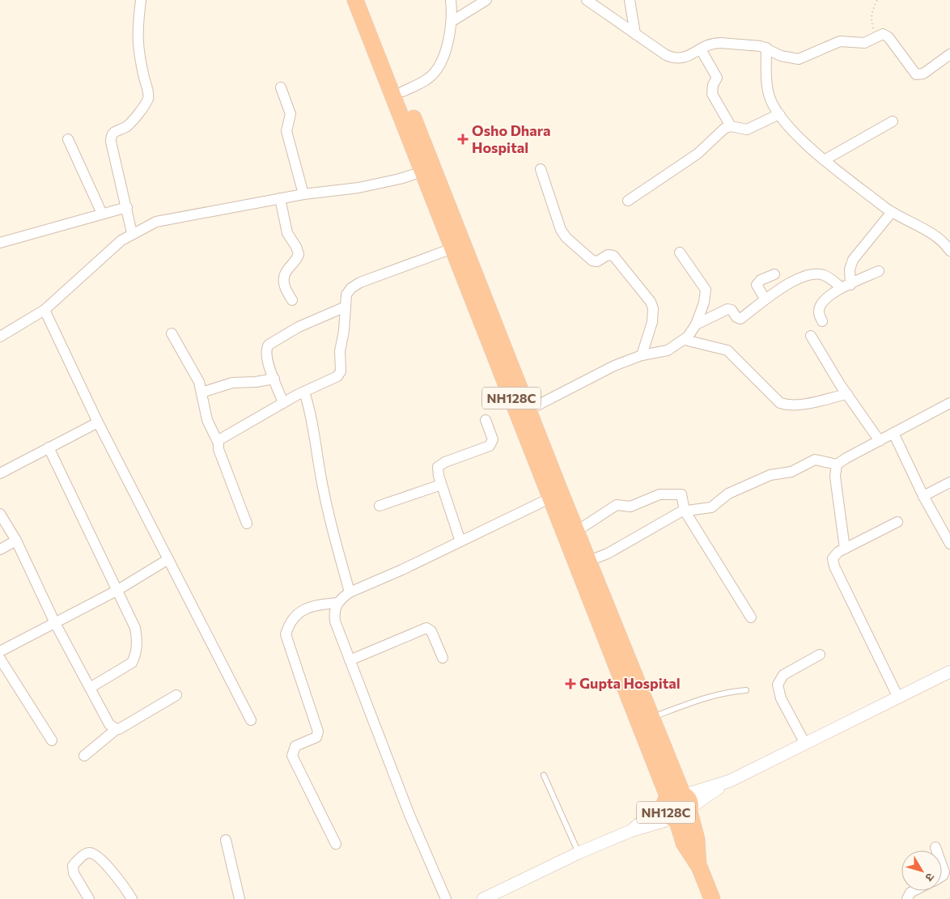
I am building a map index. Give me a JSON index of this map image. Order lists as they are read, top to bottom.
{
  "streets": {
    "highway": ["NH128C"]
  },
  "places": {
    "health": ["Osho Dhara Hospital", "Gupta Hospital"]
  },
  "north": "bottom right"
}
